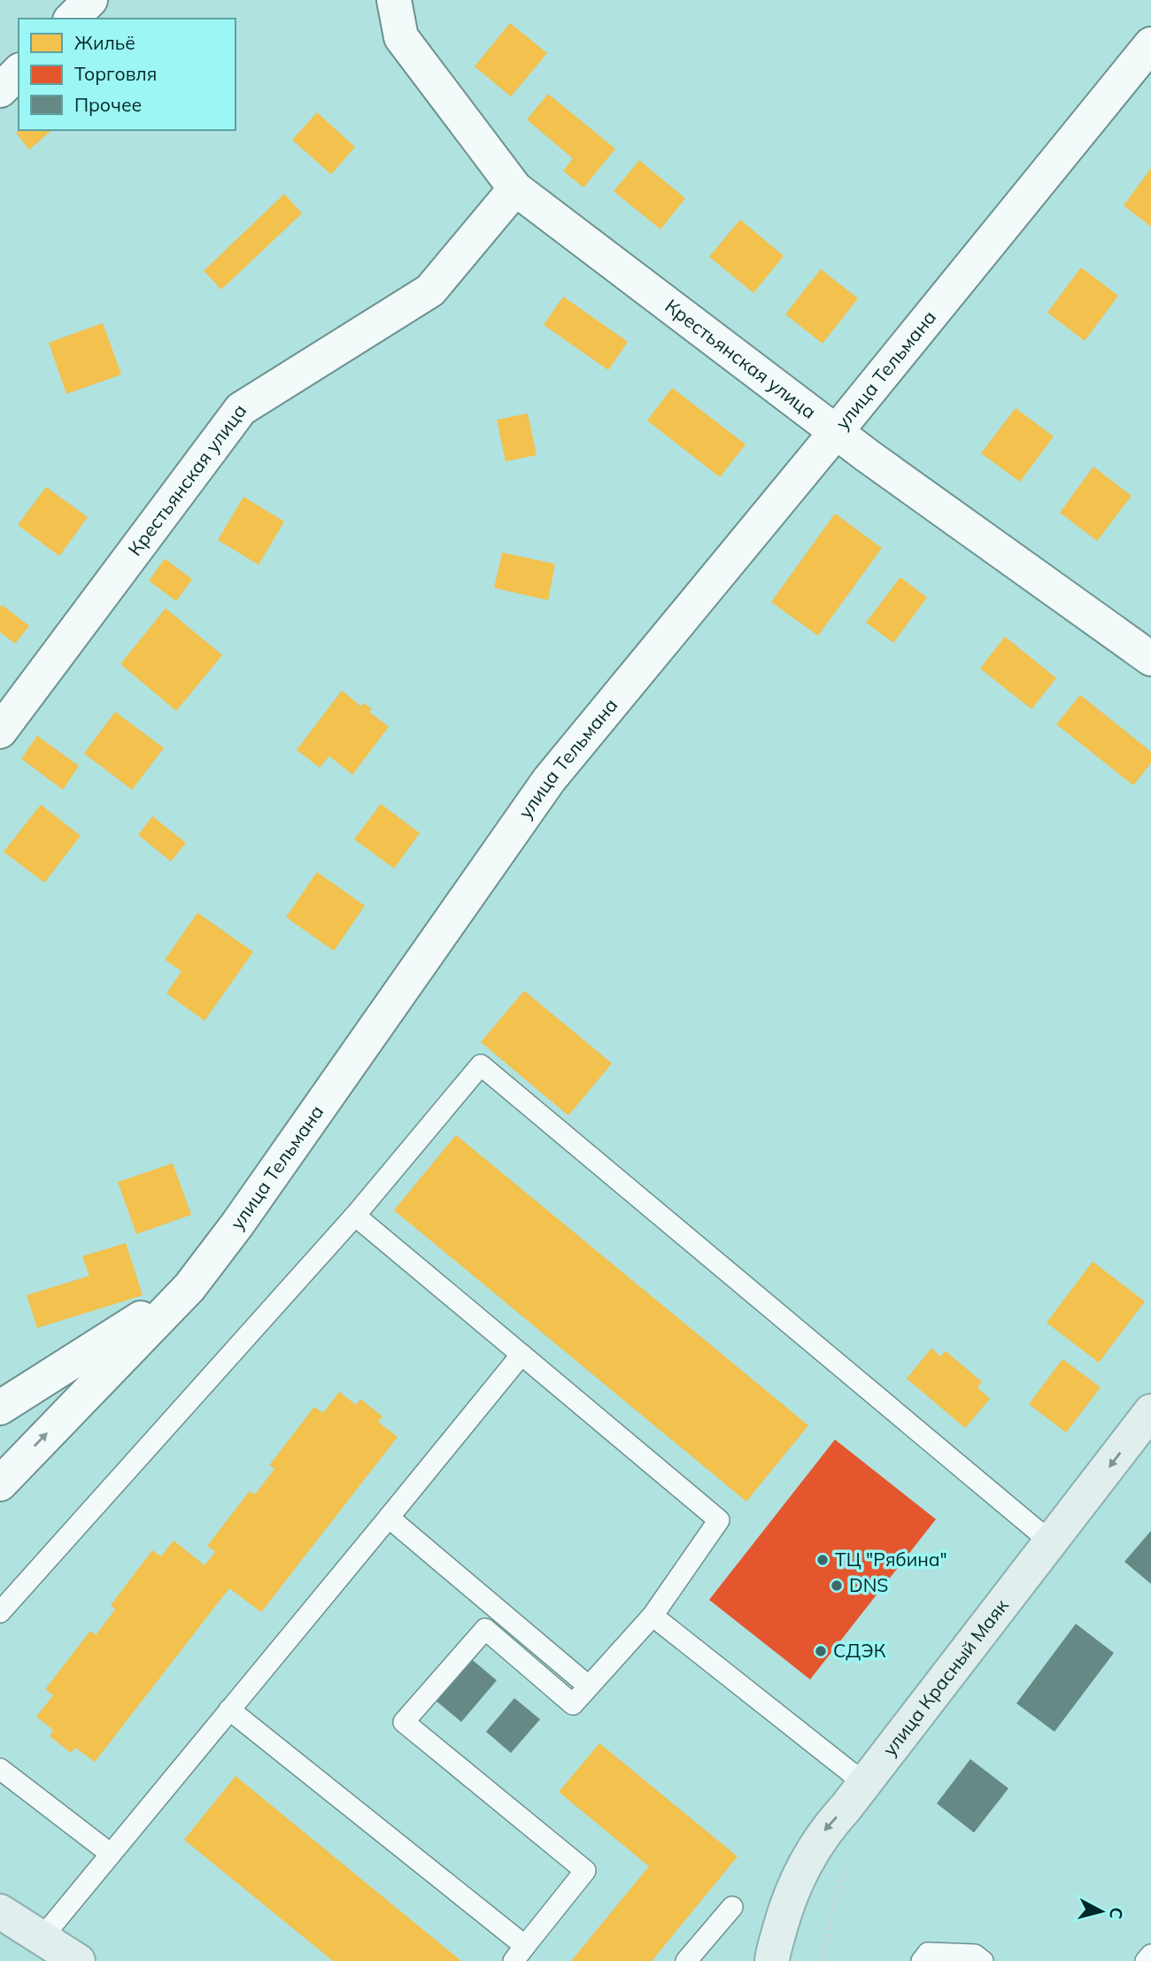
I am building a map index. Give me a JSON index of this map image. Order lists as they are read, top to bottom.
{
  "streets": {
    "main road": ["улица Красный Маяк"],
    "street": ["Крестьянская улица", "улица Тельмана"]
  },
  "crossings": [
    ["Крестьянская улица", "улица Тельмана"]
  ],
  "one_way": ["улица Красный Маяк"],
  "places": ["ТЦ \"Рябина\"", "DNS", "СДЭК"],
  "legend": ["Жильё", "Торговля", "Прочее"],
  "north": "right"
}
